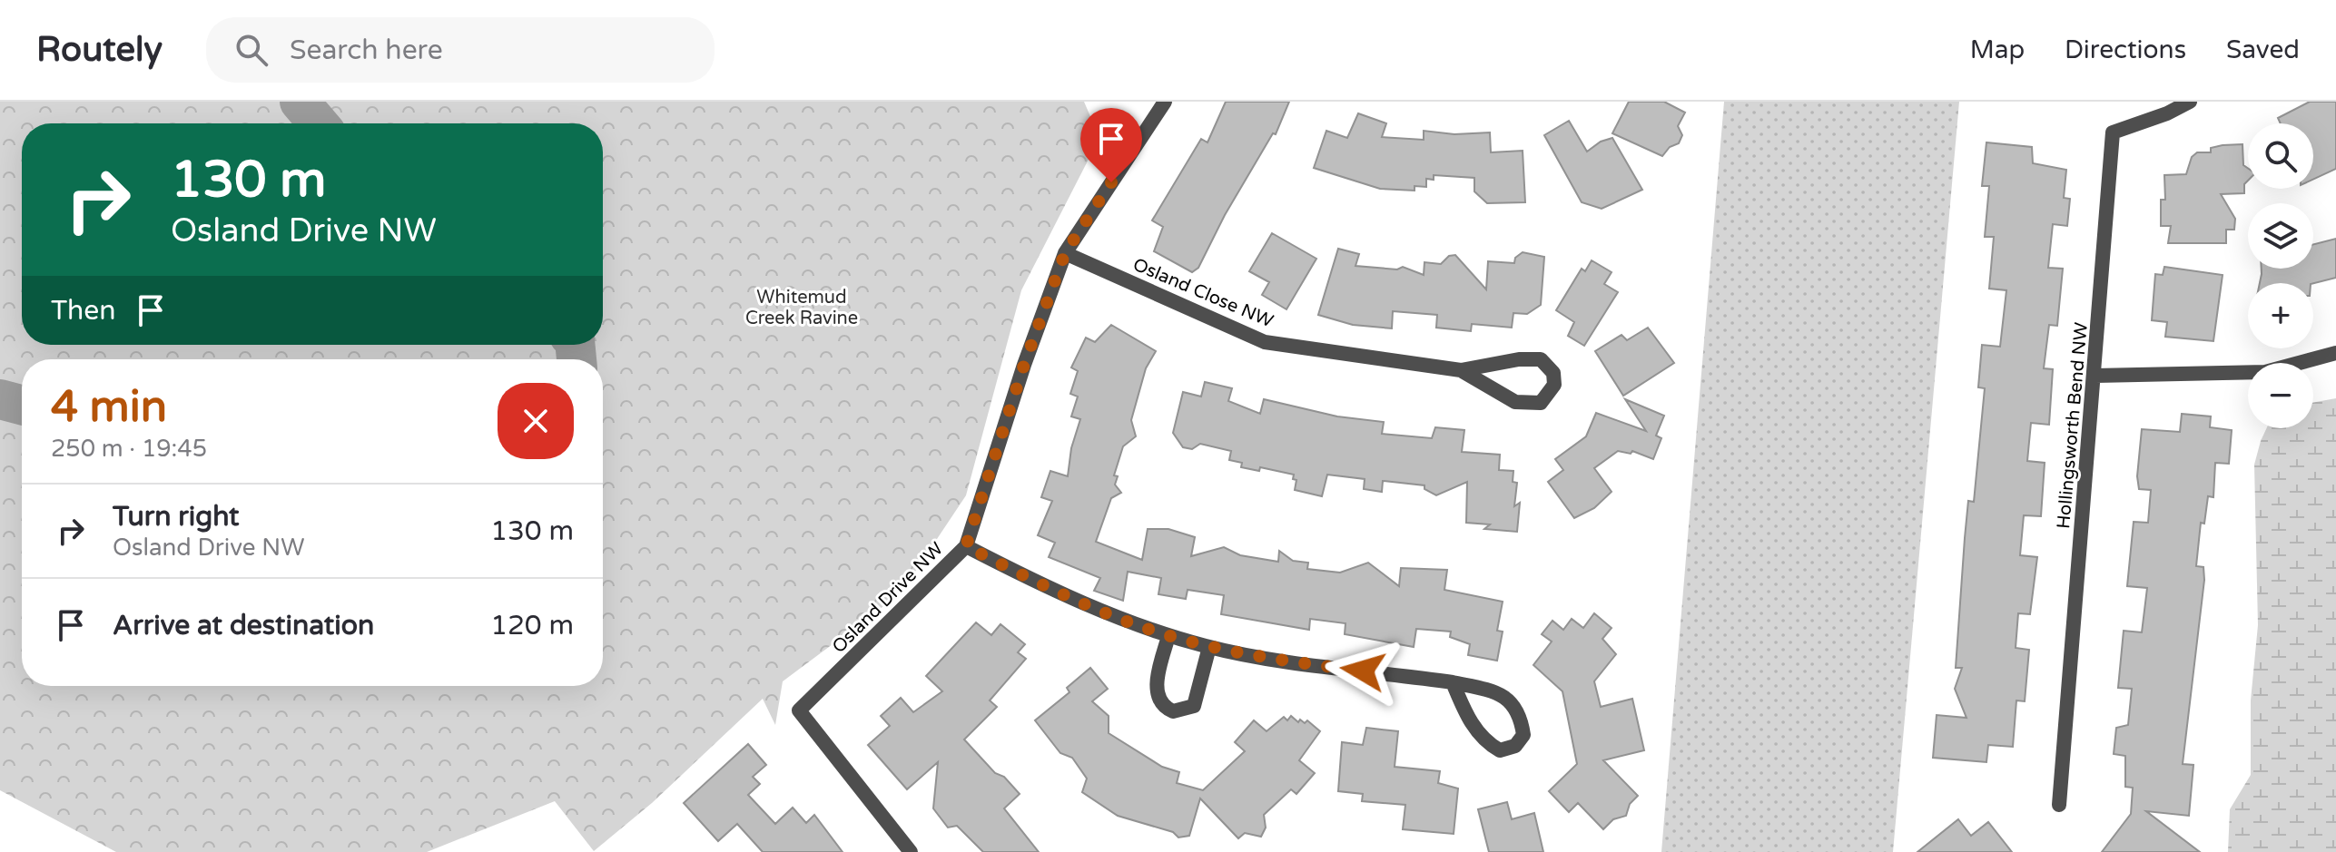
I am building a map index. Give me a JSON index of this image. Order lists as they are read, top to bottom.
{
  "streets": {
    "street": ["Osland Close NW", "Hollingsworth Bend NW", "Osland Drive NW"]
  },
  "crossings": [
    ["Osland Close NW", "Osland Drive NW"]
  ],
  "parks": ["Whitemud Creek Ravine"],
  "page": {
    "header": "Routely",
    "search": "Search here",
    "nav": ["Map", "Directions", "Saved"],
    "map_buttons": ["+", "−"],
    "turn": ["130 m", "Osland Drive NW"],
    "then": "Then",
    "heading": ["4 min", "250 m · 19:45"],
    "list": [
      {
        "name": "Turn right",
        "note": "Osland Drive NW",
        "value": "130 m"
      },
      {
        "name": "Arrive at destination",
        "value": "120 m"
      }
    ]
  }
}
